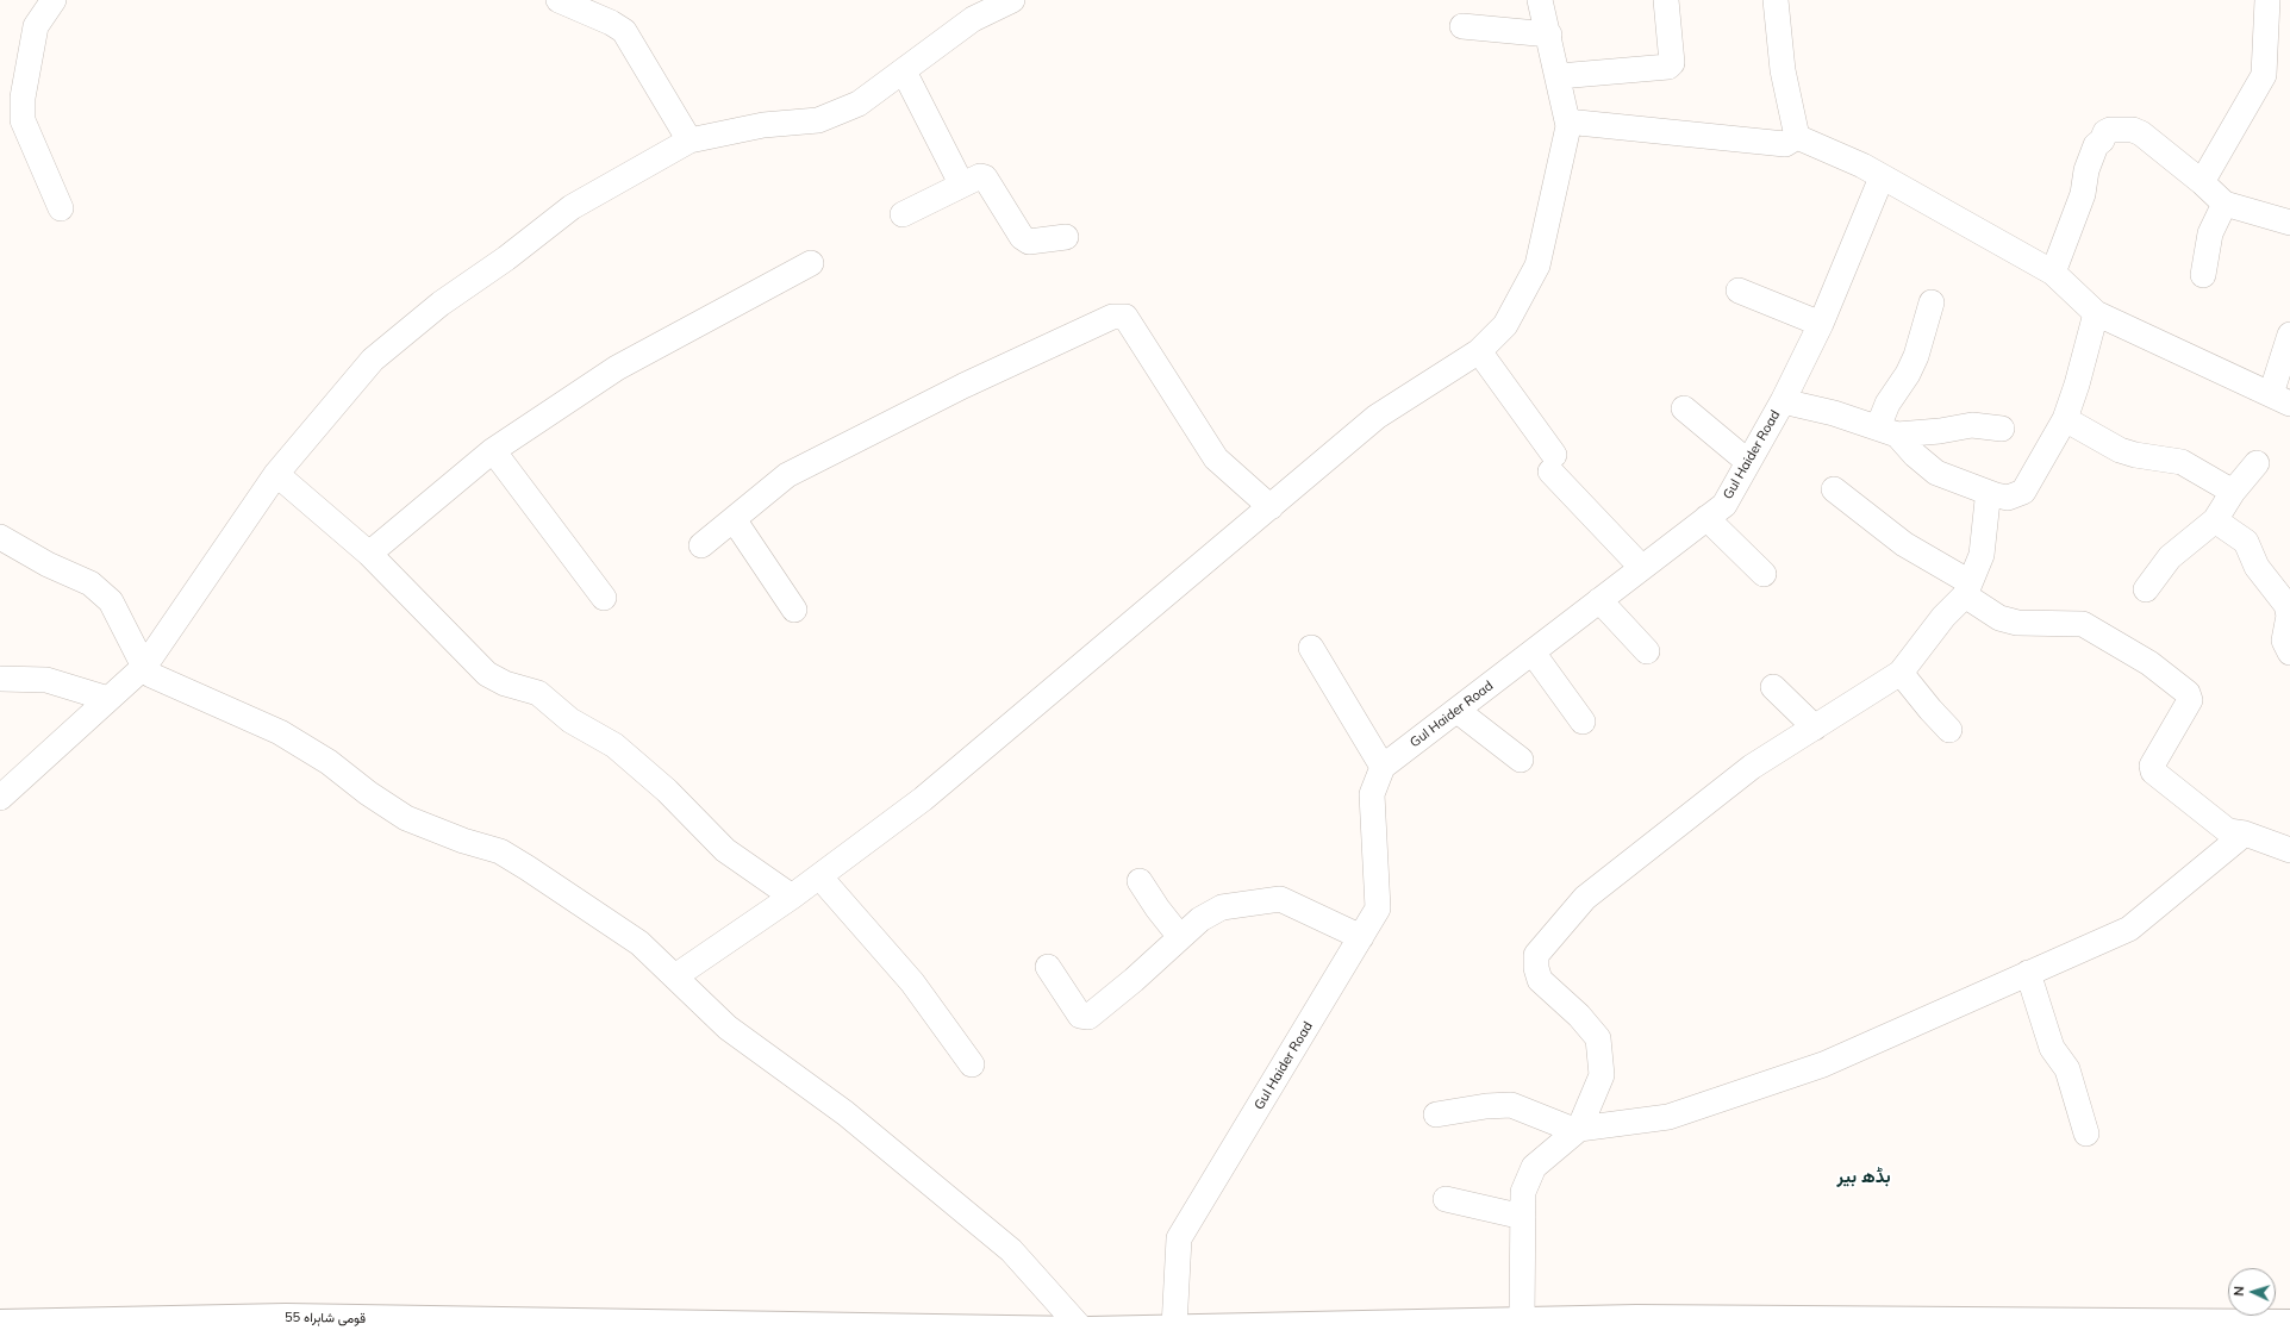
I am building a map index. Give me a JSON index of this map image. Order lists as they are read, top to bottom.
{
  "streets": {
    "highway": ["قومی شاہراہ 55"],
    "street": ["Gul Haider Road"]
  },
  "districts": ["بڈھ بیر"],
  "north": "left"
}
